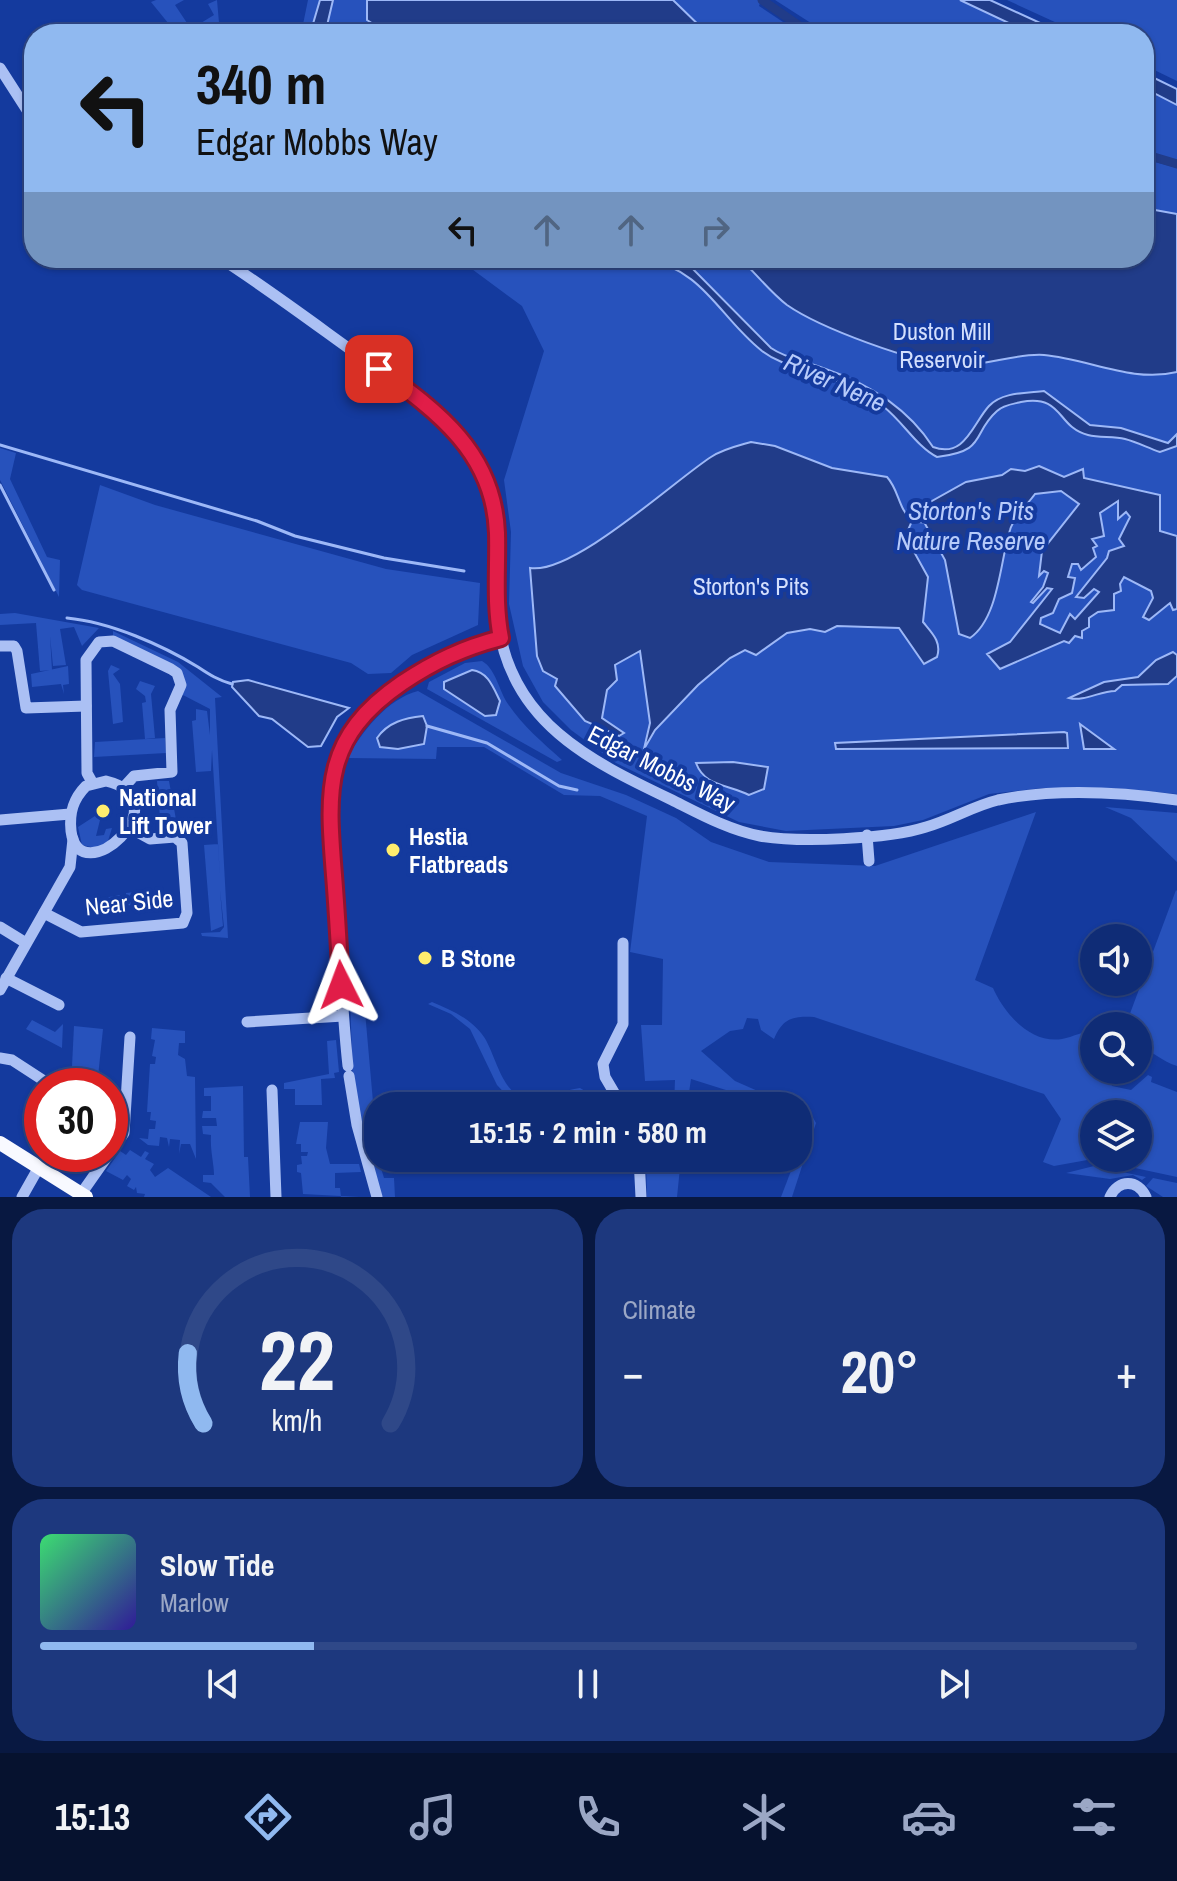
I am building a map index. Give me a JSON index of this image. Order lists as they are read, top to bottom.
{
  "streets": {
    "street": ["Edgar Mobbs Way", "Near Side"]
  },
  "water": ["River Nene", "Storton's Pits Nature Reserve"],
  "parks": ["Duston Mill Reservoir", "Storton's Pits"],
  "places": ["National Lift Tower", "Hestia Flatbreads", "B Stone"],
  "page": {
    "turn": ["340 m", "Edgar Mobbs Way"],
    "limit": "30",
    "trip": "15:15 · 2 min · 580 m",
    "tile": "Climate",
    "heat": ["−", "20°", "+"],
    "song": ["Slow Tide", "Marlow"],
    "tabs": "15:13",
    "gauge": ["22", "km/h"]
  }
}
